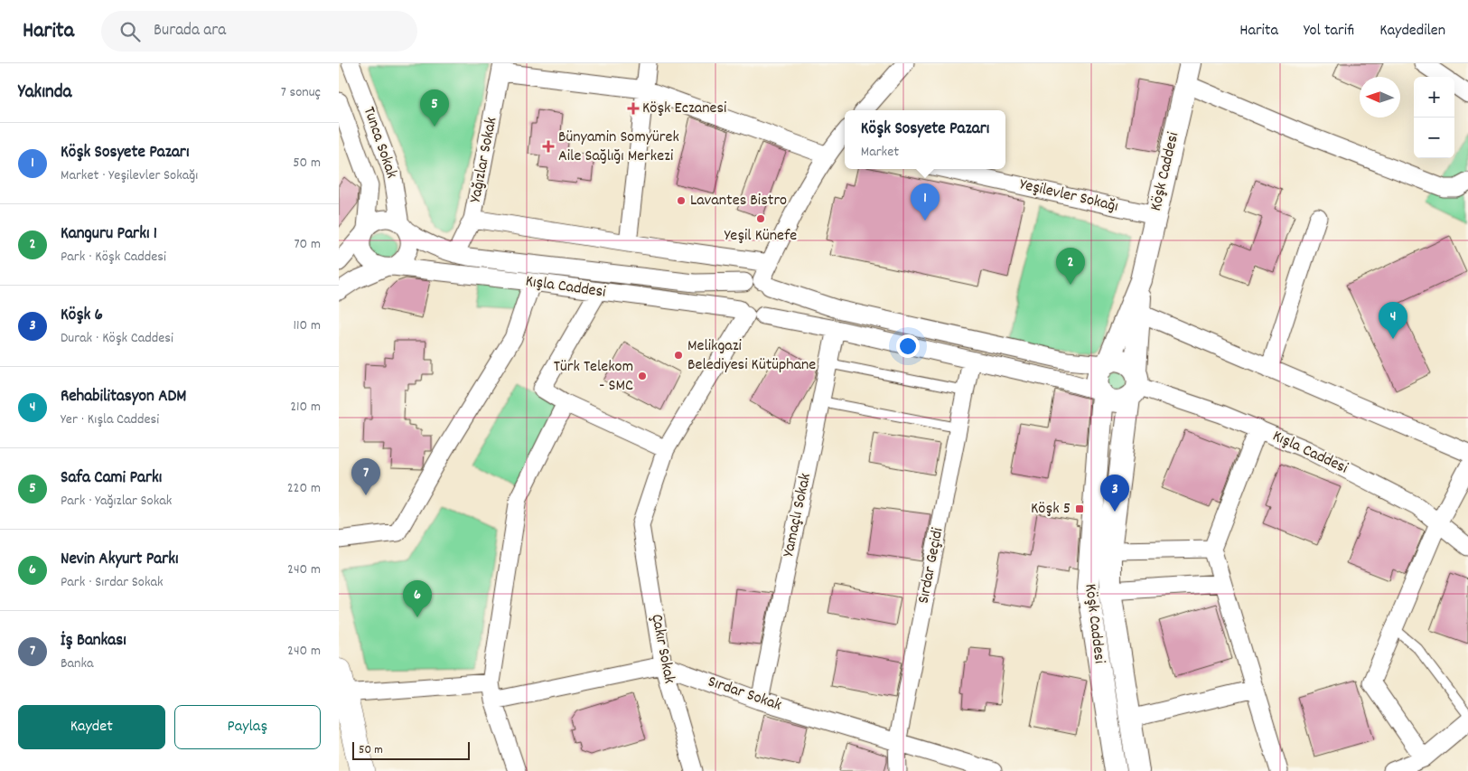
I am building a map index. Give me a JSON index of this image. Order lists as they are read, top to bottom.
{
  "streets": {
    "street": [
      "Tunca Sokak",
      "Yağızlar Sokak",
      "Köşk Caddesi",
      "Yeşilevler Sokağı",
      "Kışla Caddesi",
      "Yamaçlı Sokak",
      "Sırdar Geçidi",
      "Çakır Sokak",
      "Sırdar Sokak"
    ]
  },
  "crossings": [
    ["Tunca Sokak", "Kışla Caddesi"],
    ["Yağızlar Sokak", "Kışla Caddesi"],
    ["Köşk Caddesi", "Yeşilevler Sokağı"],
    ["Köşk Caddesi", "Kışla Caddesi"],
    ["Kışla Caddesi", "Yamaçlı Sokak"],
    ["Kışla Caddesi", "Sırdar Geçidi"],
    ["Yamaçlı Sokak", "Sırdar Sokak"],
    ["Sırdar Geçidi", "Sırdar Sokak"],
    ["Çakır Sokak", "Sırdar Sokak"]
  ],
  "places": {
    "health": ["Köşk Eczanesi", "Bünyamin Somyürek Aile Sağlığı Merkezi"],
    "other": [
      "Lavantes Bistro",
      "Yeşil Künefe",
      "Melikgazi Belediyesi Kütüphane",
      "Türk Telekom - SMC"
    ],
    "transit": ["Köşk 5"]
  },
  "scale_bar": "50 m",
  "north": "left",
  "page": {
    "header": "Harita",
    "search": "Burada ara",
    "nav": ["Harita", "Yol tarifi", "Kaydedilen"],
    "heading": ["Yakında", "7 sonuç"],
    "map_buttons": ["+", "−"],
    "pins": [
      "5",
      "1",
      "2",
      "4",
      "7",
      "3",
      "6"
    ],
    "popup": ["Köşk Sosyete Pazarı", "Market"],
    "list": [
      {
        "mark": "1",
        "name": "Köşk Sosyete Pazarı",
        "note": "Market · Yeşilevler Sokağı",
        "value": "50 m"
      },
      {
        "mark": "2",
        "name": "Kanguru Parkı 1",
        "note": "Park · Köşk Caddesi",
        "value": "70 m"
      },
      {
        "mark": "3",
        "name": "Köşk 6",
        "note": "Durak · Köşk Caddesi",
        "value": "110 m"
      },
      {
        "mark": "4",
        "name": "Rehabilitasyon ADM",
        "note": "Yer · Kışla Caddesi",
        "value": "210 m"
      },
      {
        "mark": "5",
        "name": "Safa Cami Parkı",
        "note": "Park · Yağızlar Sokak",
        "value": "220 m"
      },
      {
        "mark": "6",
        "name": "Nevin Akyurt Parkı",
        "note": "Park · Sırdar Sokak",
        "value": "240 m"
      },
      {
        "mark": "7",
        "name": "İş Bankası",
        "note": "Banka",
        "value": "240 m"
      }
    ],
    "buttons": ["Kaydet", "Paylaş"],
    "scale": "50 m"
  }
}
